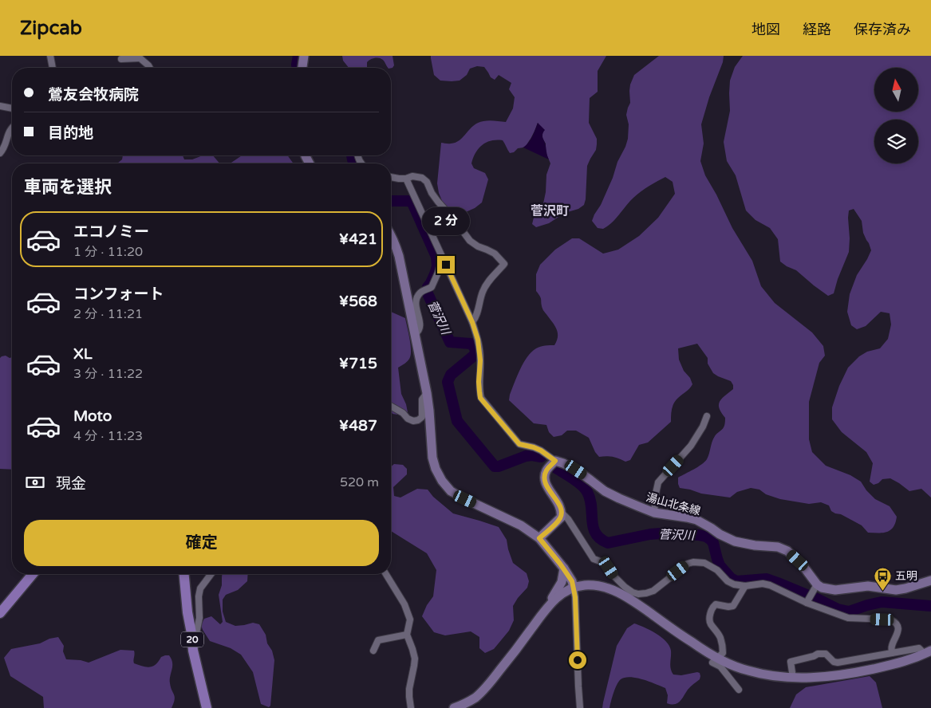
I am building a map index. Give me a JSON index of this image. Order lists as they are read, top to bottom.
{
  "streets": {
    "main road": ["湯山北条線", "20"]
  },
  "districts": ["菅沢町"],
  "water": ["菅沢川"],
  "places": {
    "bus stop": ["五明"]
  },
  "north": "top",
  "page": {
    "header": "Zipcab",
    "nav": ["地図", "経路", "保存済み"],
    "banner": ["鶯友会牧病院", "目的地"],
    "heading": "車両を選択",
    "bubble": "2 分",
    "list": [
      {
        "name": "エコノミー",
        "note": "1 分 · 11:20",
        "value": "¥421"
      },
      {
        "name": "コンフォート",
        "note": "2 分 · 11:21",
        "value": "¥568"
      },
      {
        "name": "XL",
        "note": "3 分 · 11:22",
        "value": "¥715"
      },
      {
        "name": "Moto",
        "note": "4 分 · 11:23",
        "value": "¥487"
      }
    ],
    "pay": ["現金", "520 m"],
    "buttons": "確定"
  }
}
